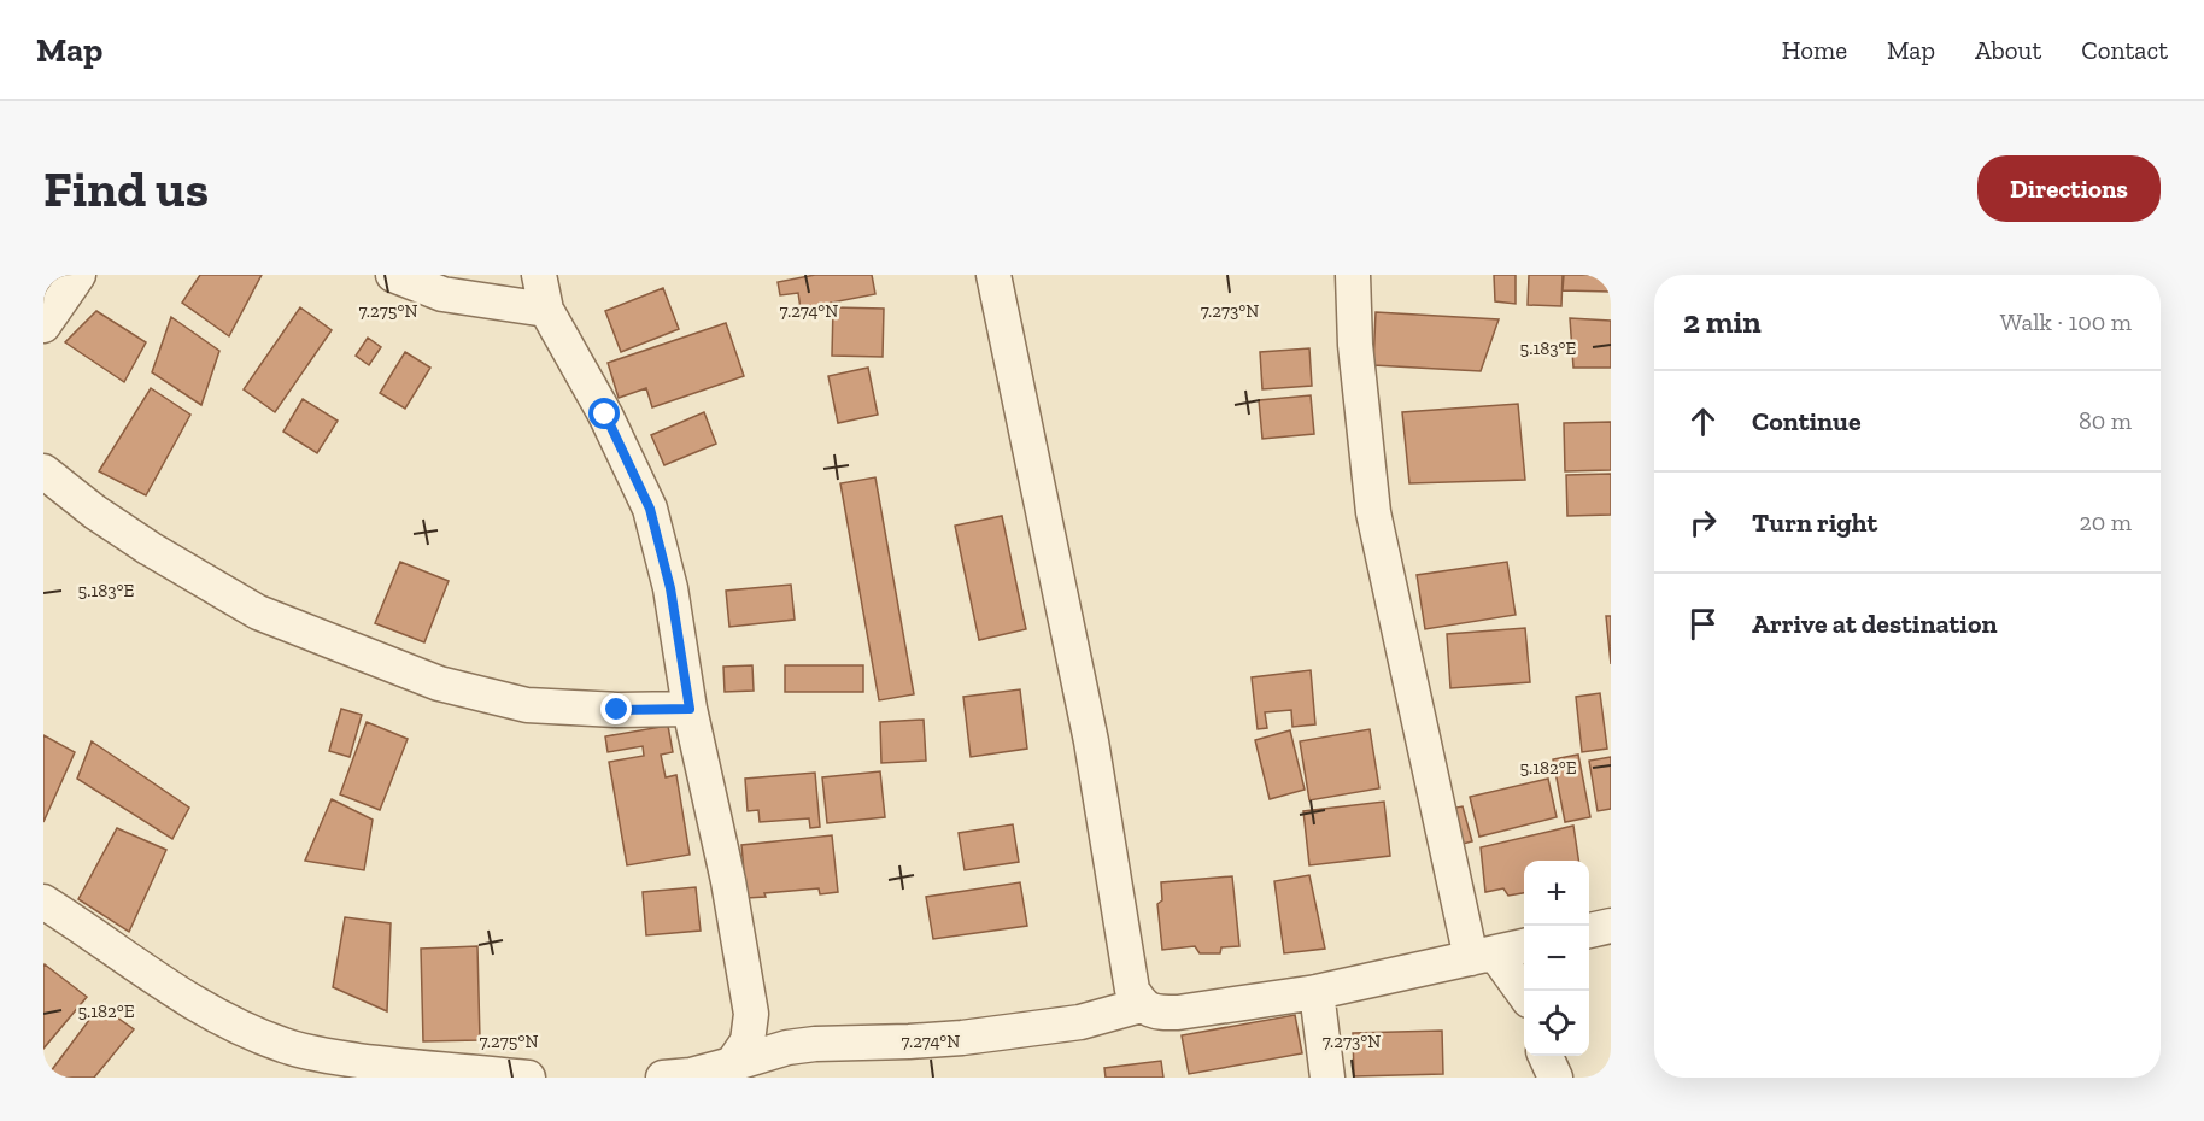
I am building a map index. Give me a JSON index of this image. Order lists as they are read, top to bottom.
{
  "page": {
    "header": "Map",
    "nav": [
      "Home",
      "Map",
      "About",
      "Contact"
    ],
    "buttons": "Directions",
    "title": "Find us",
    "heading": ["2 min", "Walk · 100 m"],
    "list": [
      ["Continue", "80 m"],
      ["Turn right", "20 m"],
      "Arrive at destination"
    ],
    "map_buttons": ["+", "−"]
  },
  "coordinates": [
    "7.275°N",
    "7.274°N",
    "7.273°N",
    "5.183°E",
    "5.182°E"
  ]
}
